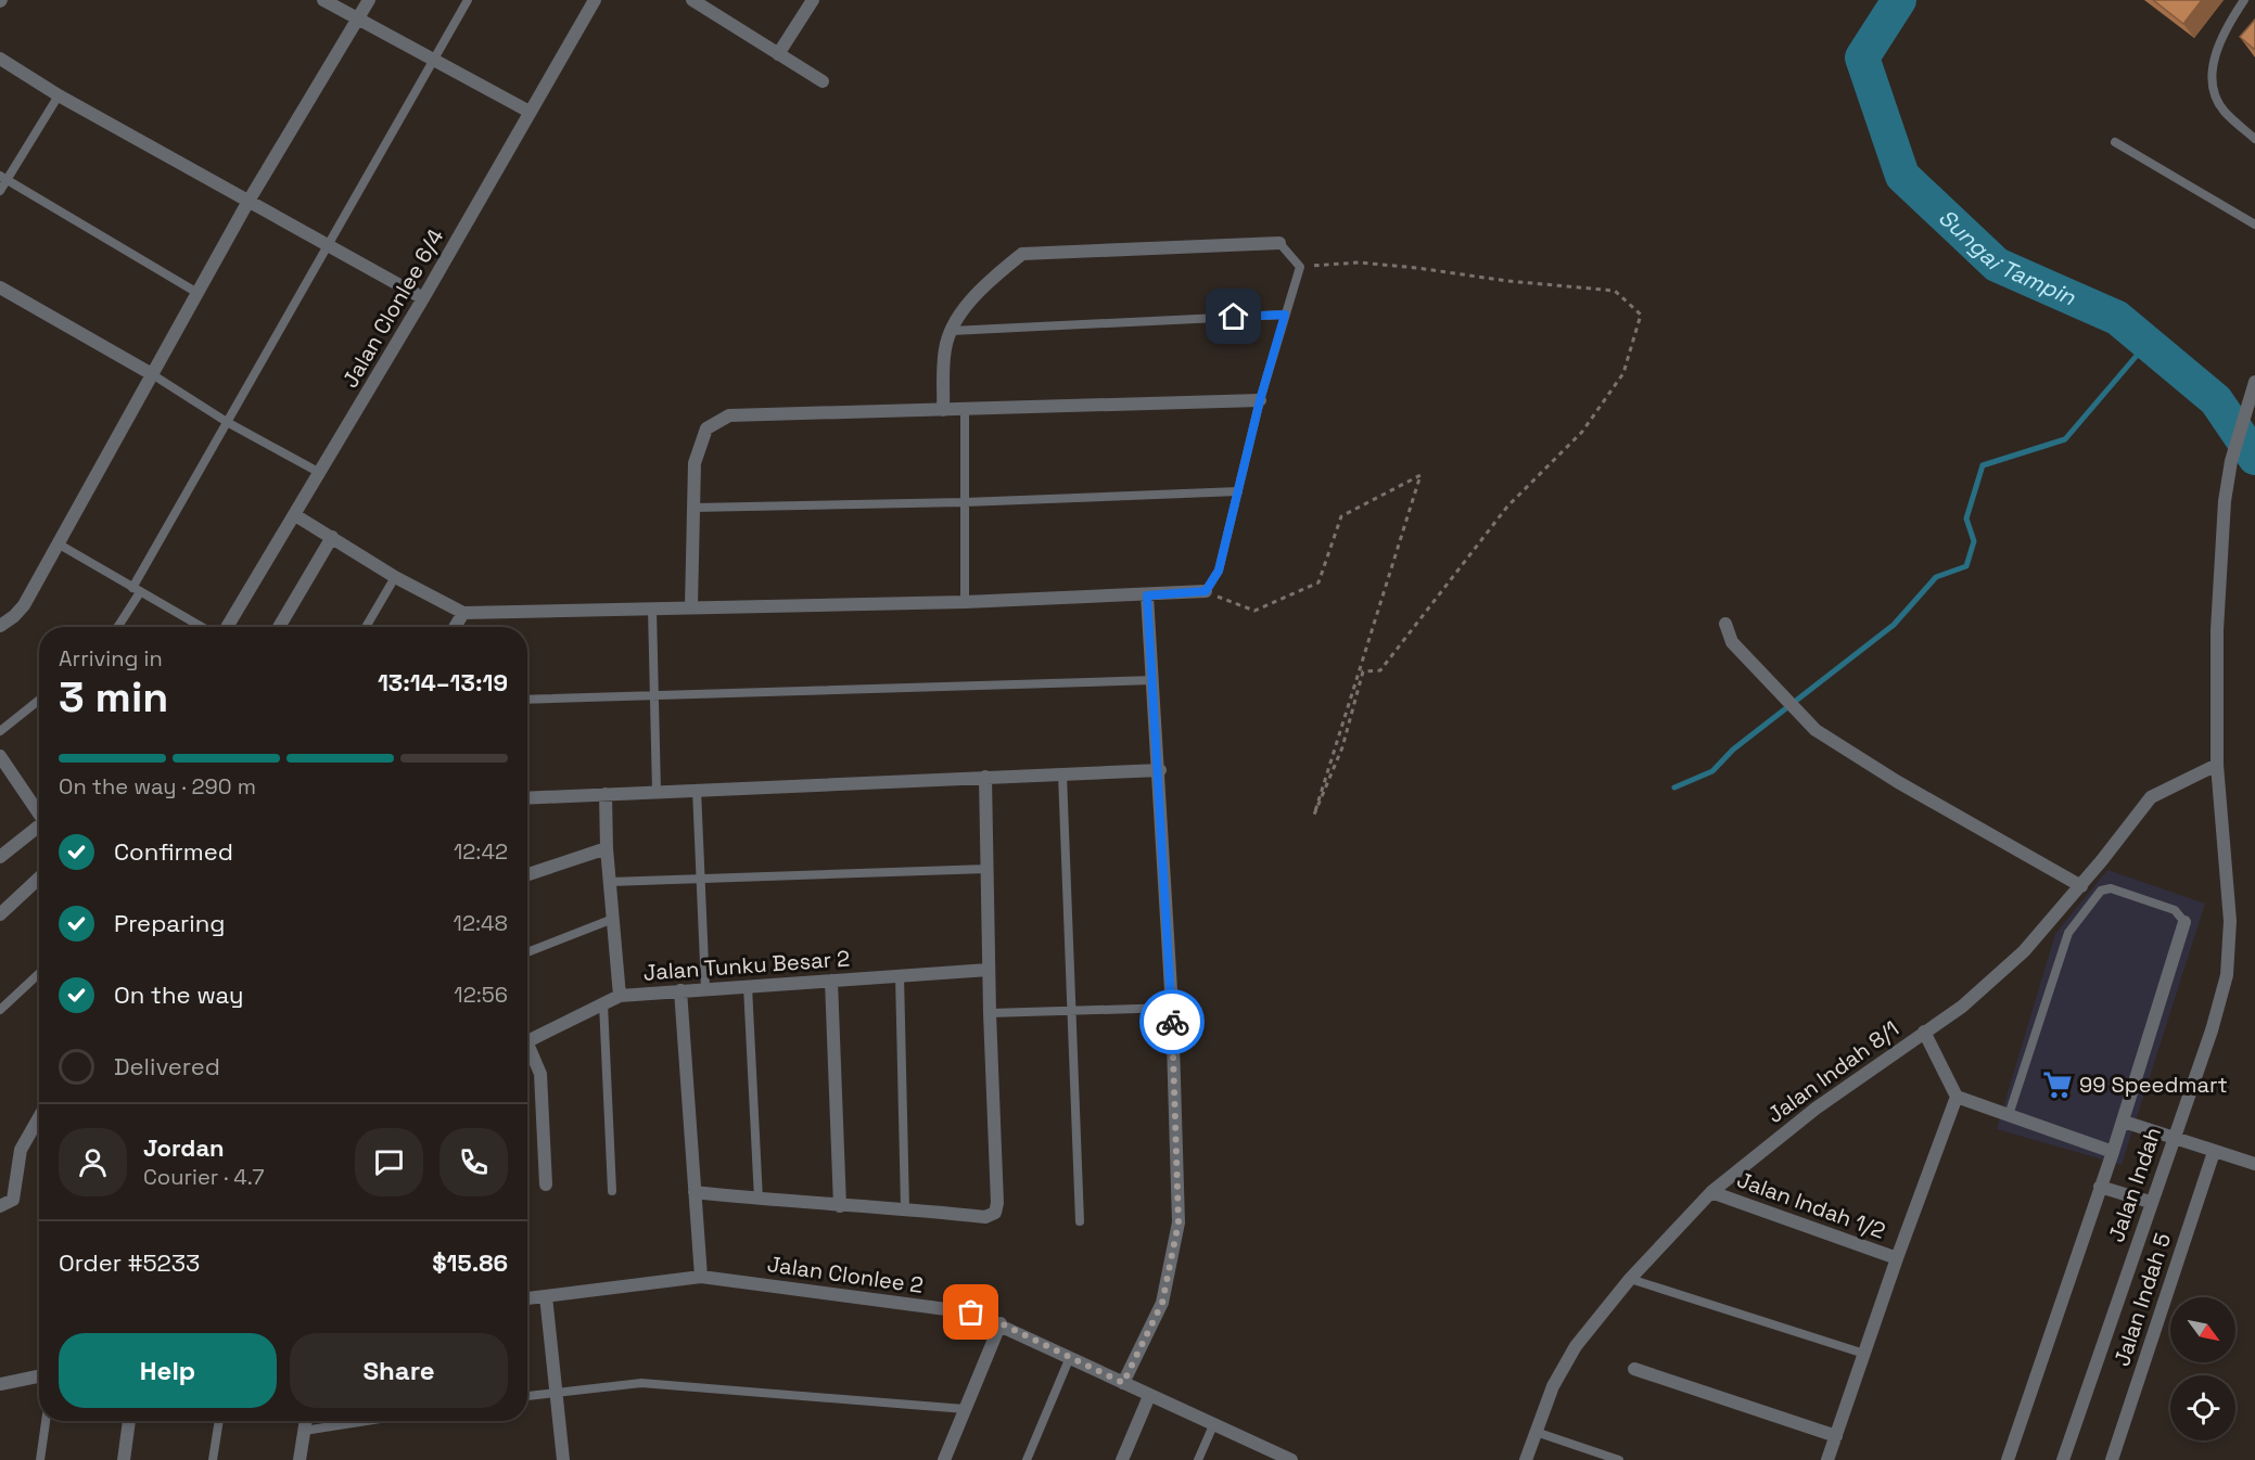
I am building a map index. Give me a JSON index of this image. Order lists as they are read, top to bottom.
{
  "streets": {
    "street": [
      "Jalan Clonlee 6/4",
      "Jalan Tunku Besar 2",
      "Jalan Indah 8/1",
      "Jalan Indah",
      "Jalan Indah 1/2",
      "Jalan Clonlee 2",
      "Jalan Indah 5"
    ]
  },
  "crossings": [
    ["Jalan Indah 8/1", "Jalan Indah"],
    ["Jalan Indah 8/1", "Jalan Indah 1/2"]
  ],
  "water": ["Sungai Tampin"],
  "places": {
    "supermarket": ["99 Speedmart"]
  },
  "north": "bottom right",
  "page": {
    "heading": ["3 min", "Arriving in", "13:14–13:19"],
    "panel": [
      "Jordan",
      "Courier · 4.7",
      "Order #5233",
      "$15.86"
    ],
    "bar": "On the way · 290 m",
    "list": [
      ["Confirmed", "12:42"],
      ["Preparing", "12:48"],
      ["On the way", "12:56"],
      "Delivered"
    ],
    "buttons": ["Help", "Share"]
  }
}
